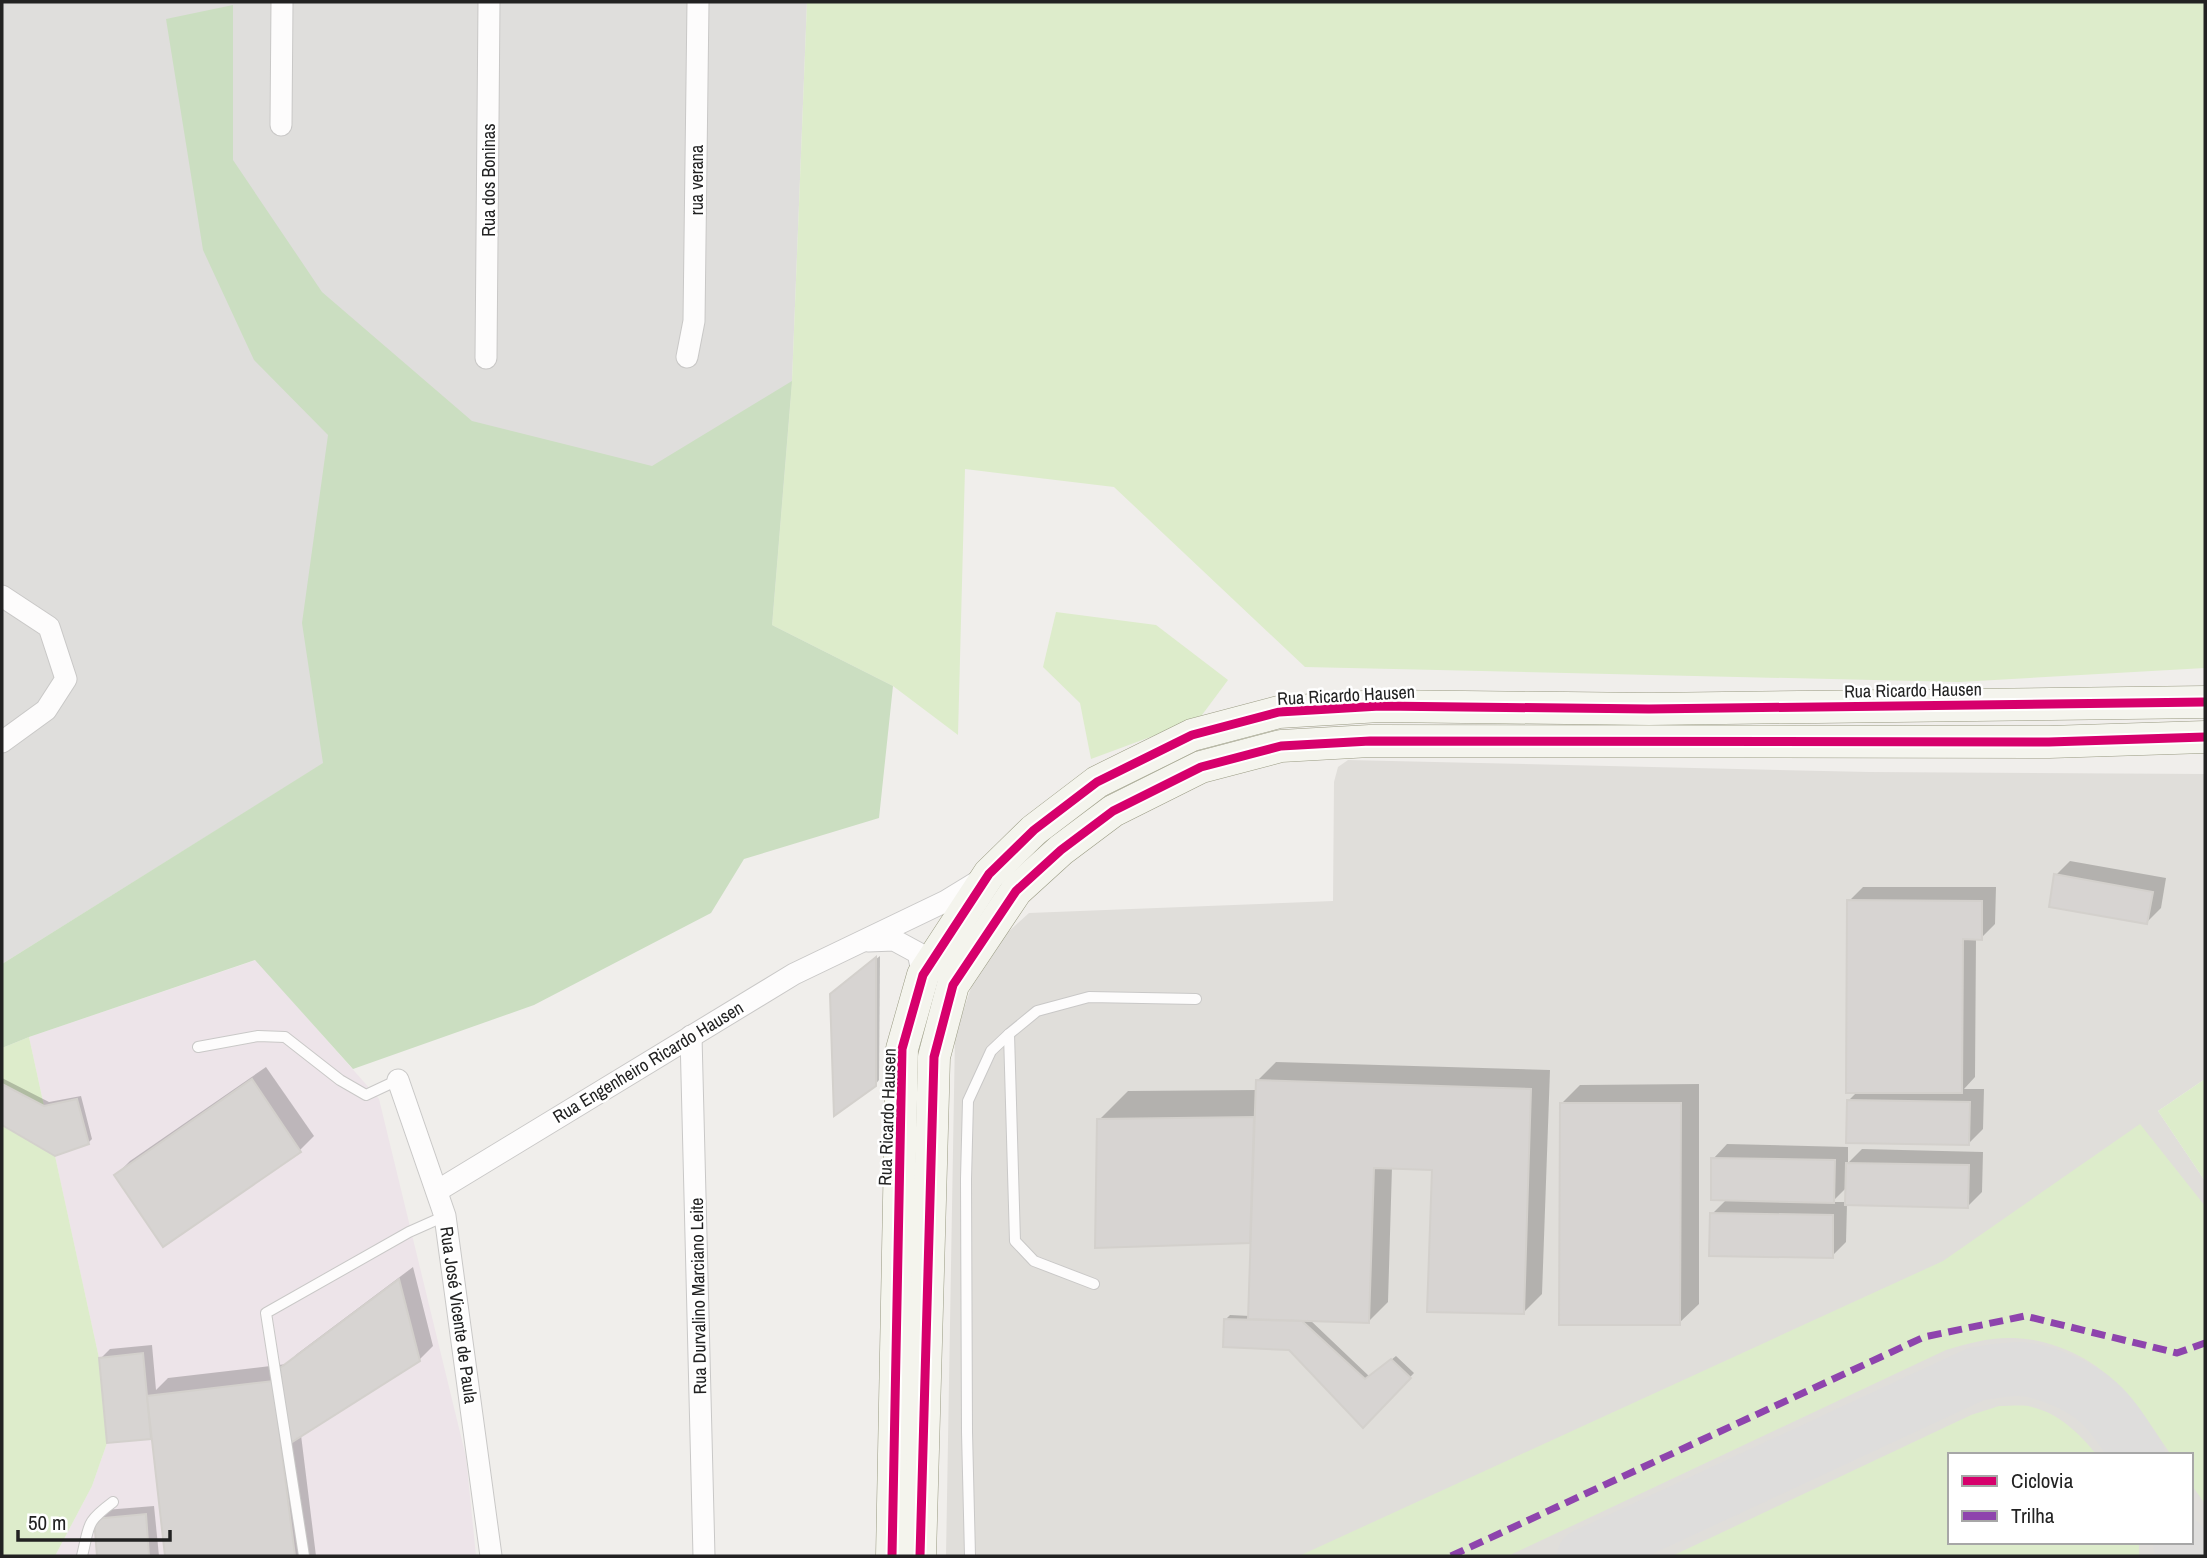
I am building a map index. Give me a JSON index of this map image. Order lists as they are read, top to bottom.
{
  "streets": {
    "street": [
      "Rua dos Boninas",
      "rua verana",
      "Rua Ricardo Hausen",
      "Rua Engenheiro Ricardo Hausen",
      "Rua Durvalino Marciano Leite",
      "Rua José Vicente de Paula"
    ]
  },
  "crossings": [
    ["Rua Ricardo Hausen", "Rua Engenheiro Ricardo Hausen"],
    ["Rua Engenheiro Ricardo Hausen", "Rua Durvalino Marciano Leite"],
    ["Rua Engenheiro Ricardo Hausen", "Rua José Vicente de Paula"]
  ],
  "legend": ["Ciclovia", "Trilha"],
  "scale_bar": "50 m"
}
